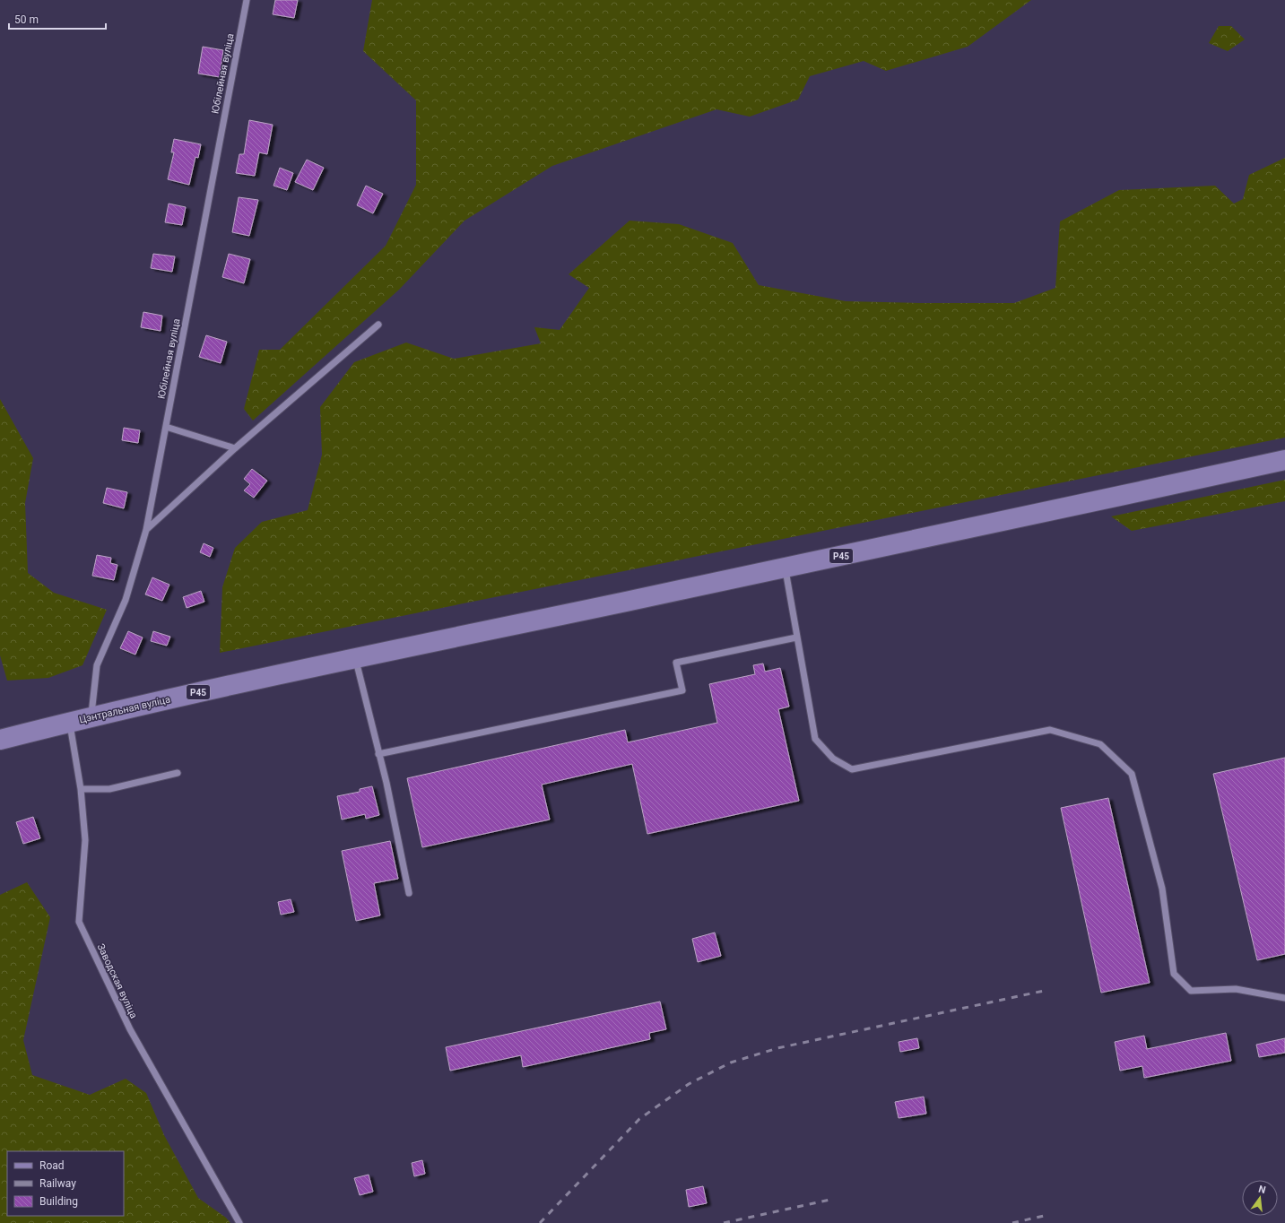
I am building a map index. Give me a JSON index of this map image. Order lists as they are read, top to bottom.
{
  "streets": {
    "main road": ["Р45", "Цэнтральная вуліца"],
    "street": ["Юбілейная вуліца", "Заводская вуліца"]
  },
  "crossings": [
    ["Юбілейная вуліца", "Цэнтральная вуліца"],
    ["Р45", "Цэнтральная вуліца"],
    ["Цэнтральная вуліца", "Заводская вуліца"]
  ],
  "legend": ["Road", "Railway", "Building"],
  "scale_bar": "50 m",
  "north": "top"
}
